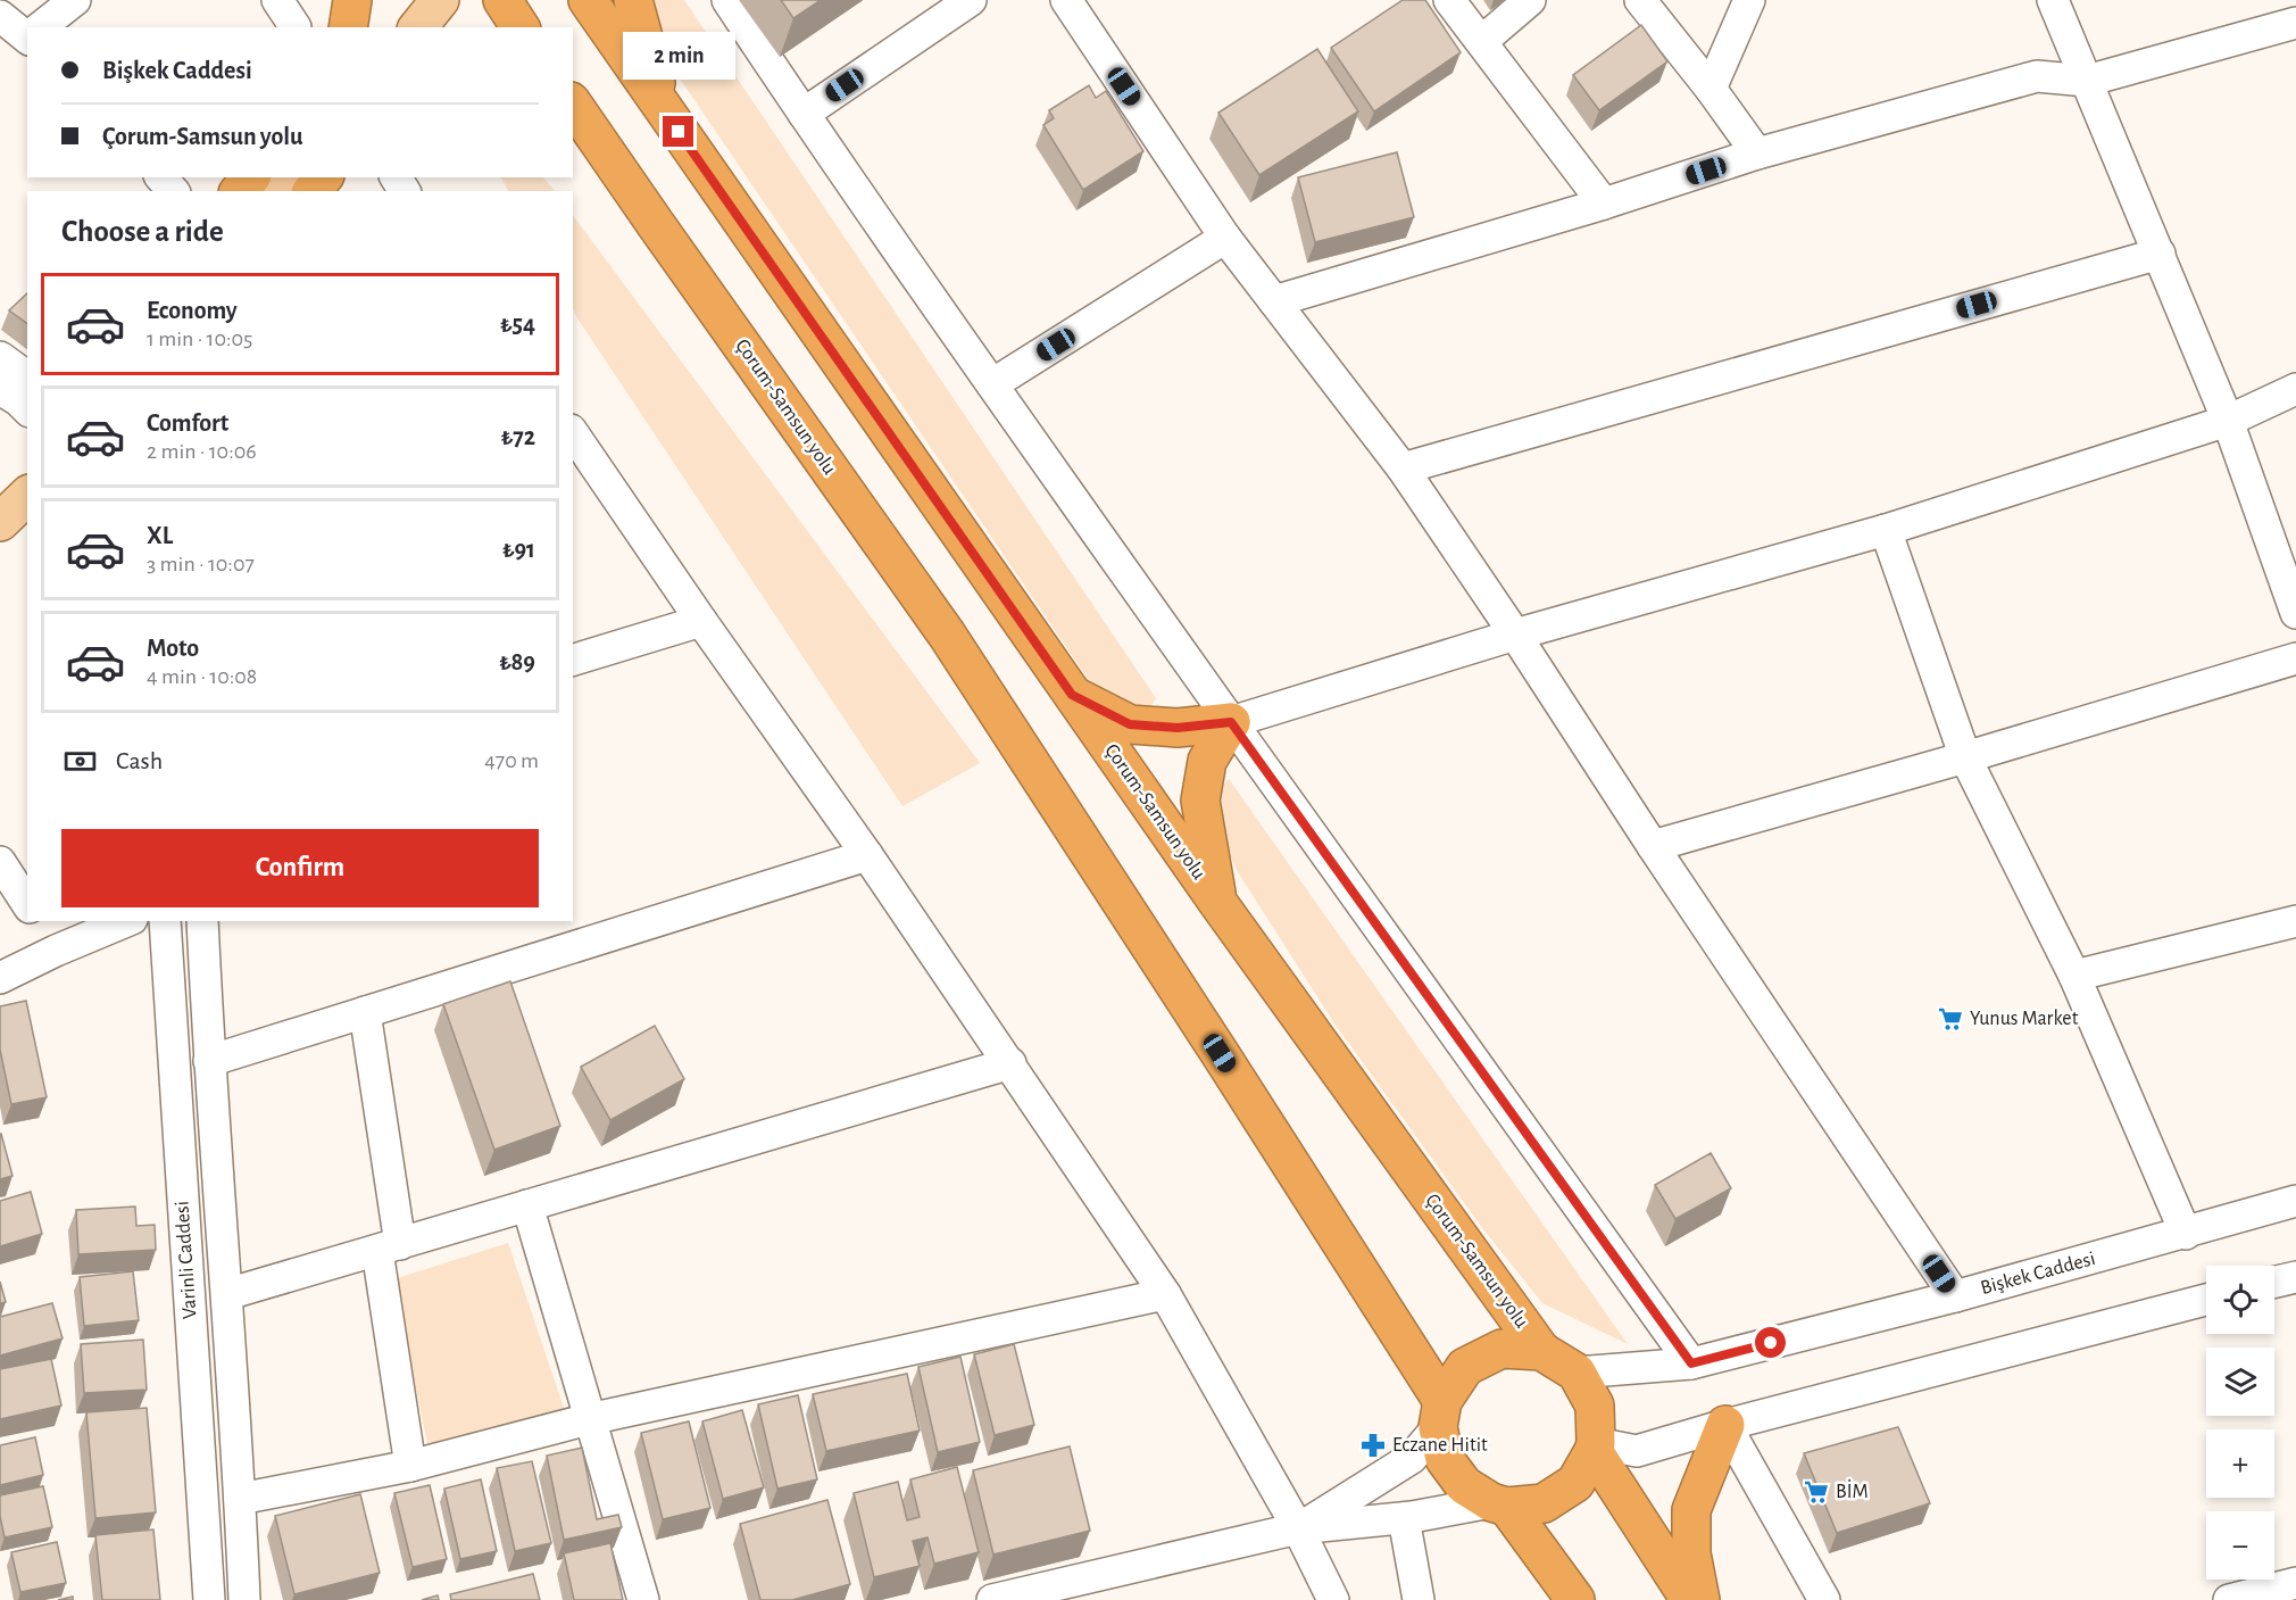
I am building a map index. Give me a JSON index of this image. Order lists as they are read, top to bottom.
{
  "streets": {
    "highway": ["Çorum-Samsun yolu"],
    "street": ["Varinli Caddesi", "Bişkek Caddesi"]
  },
  "crossings": [
    ["Çorum-Samsun yolu", "Bişkek Caddesi"]
  ],
  "places": {
    "supermarket": ["Yunus Market", "BİM"],
    "pharmacy": ["Eczane Hitit"]
  },
  "page": {
    "banner": ["Bişkek Caddesi", "Çorum-Samsun yolu"],
    "bubble": "2 min",
    "heading": "Choose a ride",
    "list": [
      {
        "name": "Economy",
        "note": "1 min · 10:05",
        "value": "₺54"
      },
      {
        "name": "Comfort",
        "note": "2 min · 10:06",
        "value": "₺72"
      },
      {
        "name": "XL",
        "note": "3 min · 10:07",
        "value": "₺91"
      },
      {
        "name": "Moto",
        "note": "4 min · 10:08",
        "value": "₺89"
      }
    ],
    "pay": ["Cash", "470 m"],
    "buttons": "Confirm",
    "map_buttons": ["+", "−"]
  }
}
